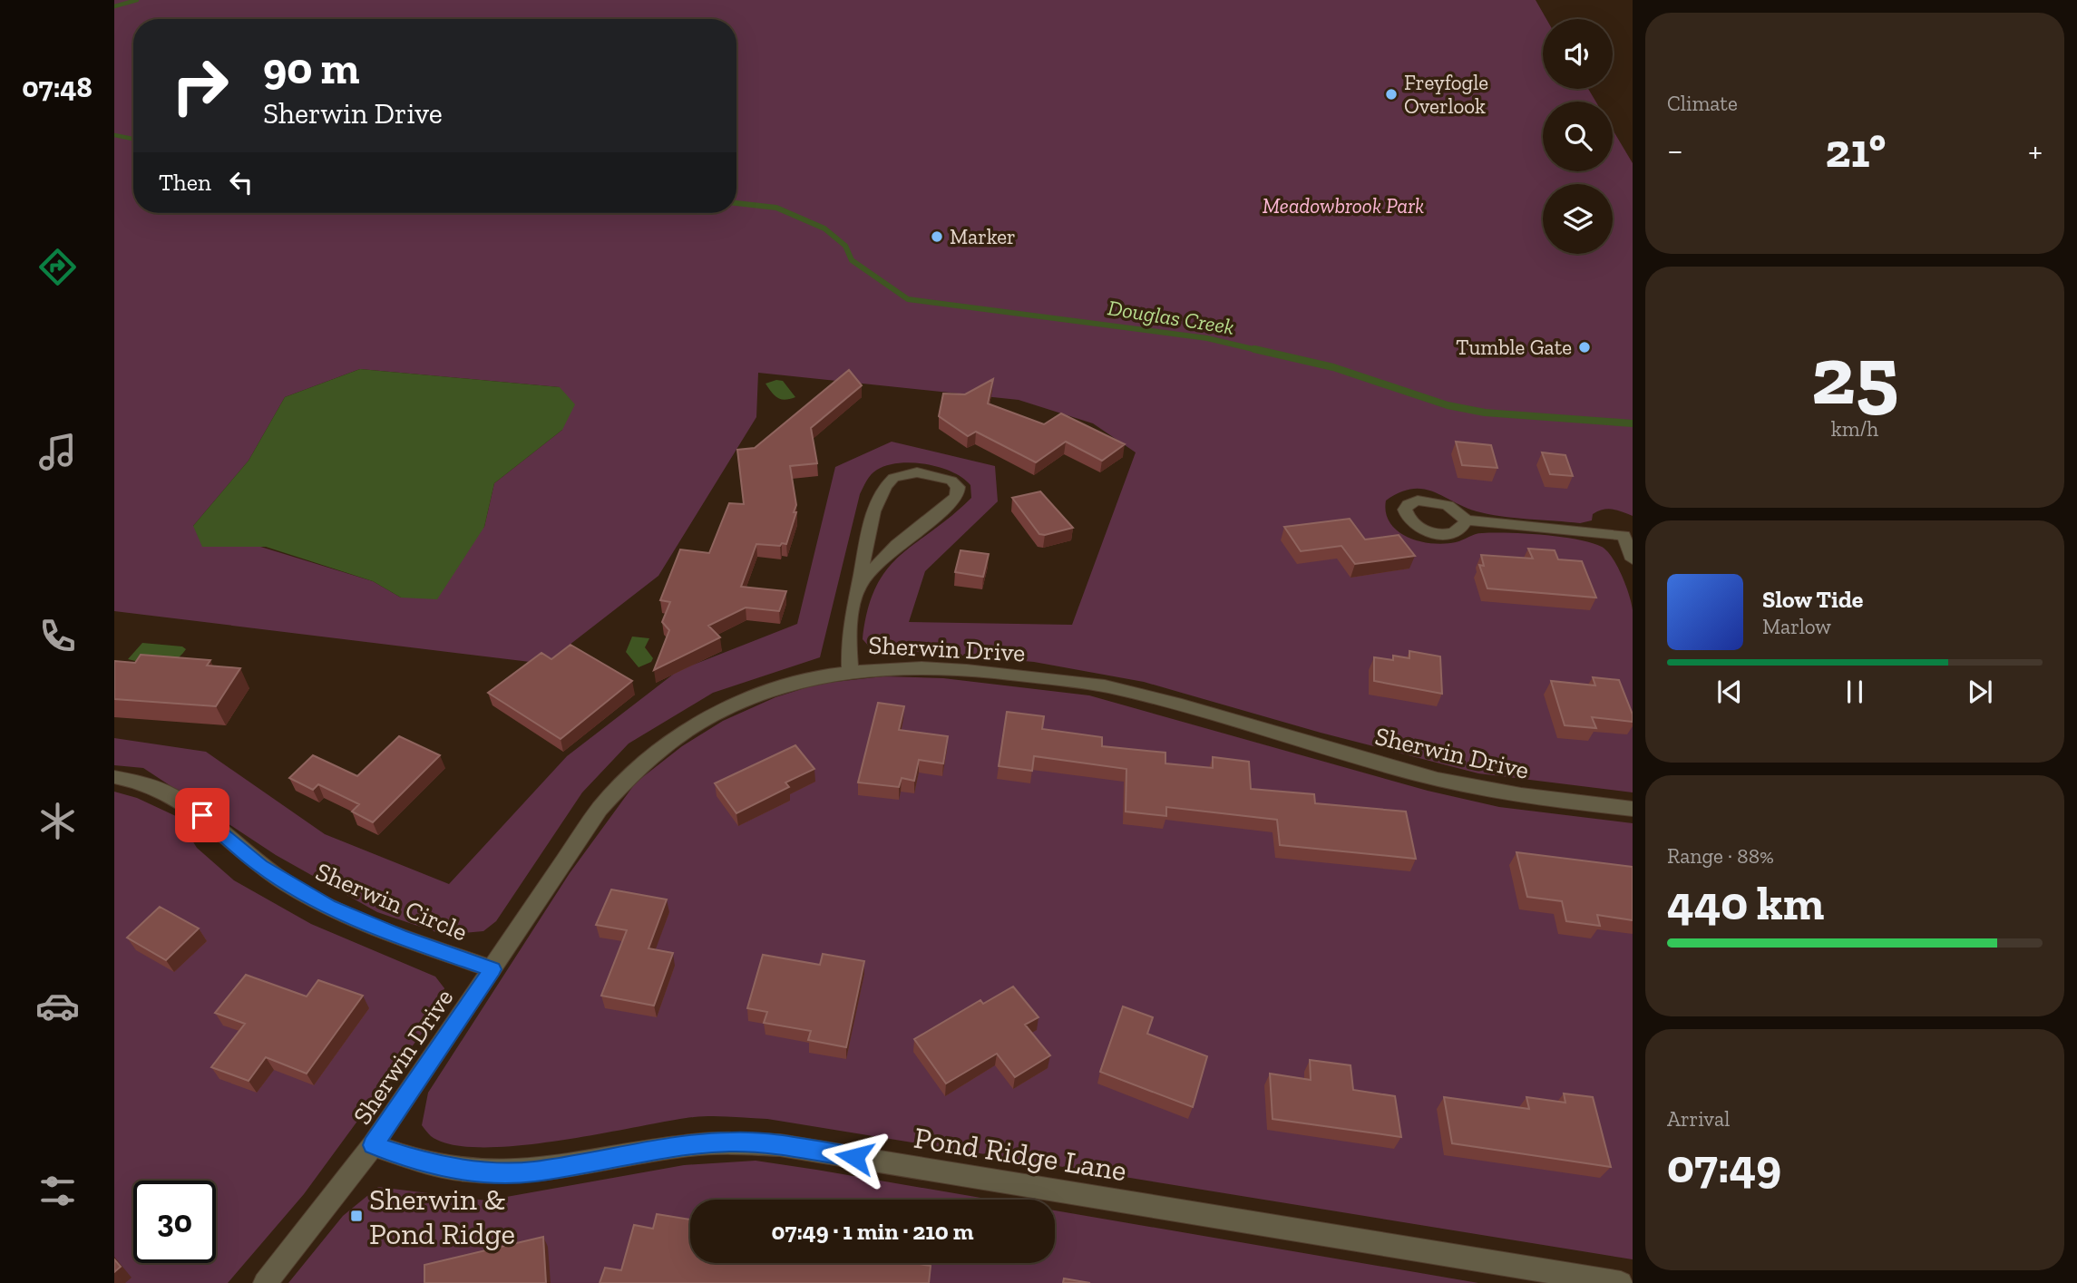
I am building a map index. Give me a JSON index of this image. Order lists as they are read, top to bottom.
{
  "streets": {
    "street": ["Sherwin Drive", "Sherwin Circle", "Pond Ridge Lane"]
  },
  "crossings": [
    ["Sherwin Drive", "Sherwin Circle"],
    ["Sherwin Drive", "Pond Ridge Lane"]
  ],
  "water": ["Douglas Creek"],
  "parks": ["Meadowbrook Park"],
  "places": {
    "other": ["Freyfogle Overlook", "Marker", "Tumble Gate"],
    "transit": ["Sherwin & Pond Ridge"]
  },
  "page": {
    "tabs": "07:48",
    "tile": [
      "Climate",
      ["25", "km/h"],
      ["Range · 88%", "440 km"],
      ["Arrival", "07:49"]
    ],
    "turn": ["90 m", "Sherwin Drive"],
    "heat": ["−", "21°", "+"],
    "then": "Then",
    "song": ["Slow Tide", "Marlow"],
    "limit": "30",
    "trip": "07:49 · 1 min · 210 m"
  }
}
